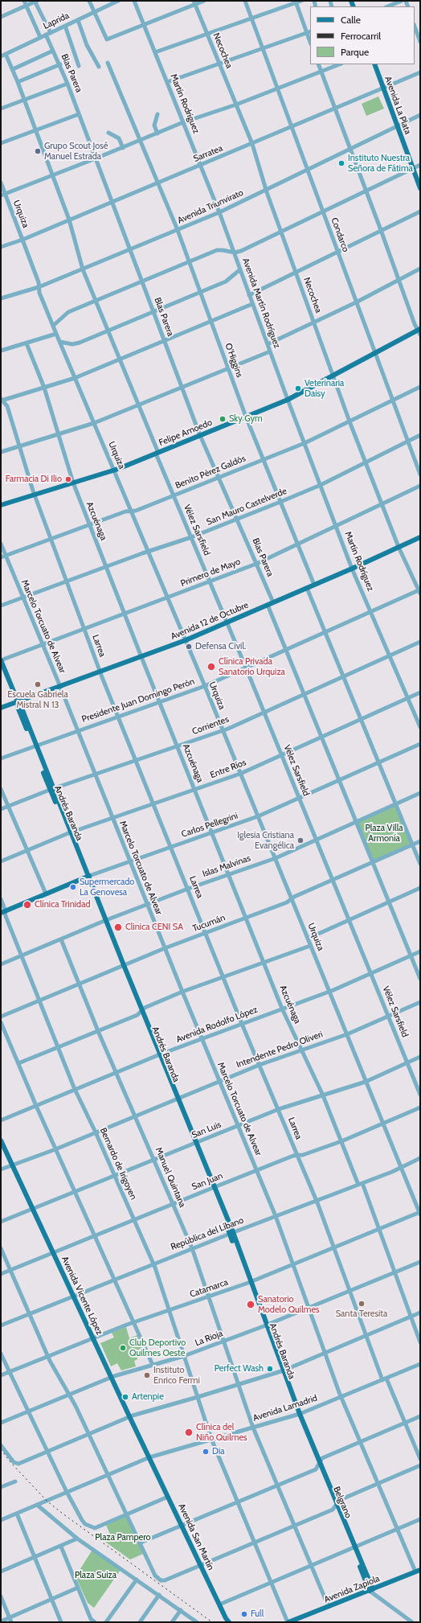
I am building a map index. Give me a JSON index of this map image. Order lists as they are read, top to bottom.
{
  "streets": {
    "main road": [
      "Avenida La Plata",
      "Felipe Amoedo",
      "Avenida 12 de Octubre",
      "Andrés Baranda",
      "Carlos Pellegrini",
      "Avenida Vicente López",
      "Belgrano",
      "Avenida San Martín",
      "Avenida Zapiola"
    ],
    "street": [
      "Laprida",
      "Necochea",
      "Blas Parera",
      "Martín Rodríguez",
      "Sarratea",
      "Avenida Triunvirato",
      "Urquiza",
      "Condarco",
      "Avenida Martín Rodríguez",
      "O'Higgins",
      "Benito Pérez Galdós",
      "San Mauro Castelverde",
      "Azcuénaga",
      "Vélez Sarsfield",
      "Primero de Mayo",
      "Marcelo Torcuato de Alvear",
      "Larrea",
      "Presidente Juan Domingo Perón",
      "Corrientes",
      "Entre Ríos",
      "Islas Malvinas",
      "Tucumán",
      "Avenida Rodolfo López",
      "Intendente Pedro Oliveri",
      "San Luis",
      "Bernardo de Irigoyen",
      "Manuel Quintana",
      "San Juan",
      "República del Líbano",
      "Catamarca",
      "La Rioja",
      "Avenida Lamadrid"
    ]
  },
  "crossings": [
    ["Laprida", "Blas Parera"],
    ["Laprida", "Vélez Sarsfield"],
    ["Necochea", "Sarratea"],
    ["Necochea", "Avenida Triunvirato"],
    ["Necochea", "Felipe Amoedo"],
    ["Necochea", "Benito Pérez Galdós"],
    ["Necochea", "San Mauro Castelverde"],
    ["Necochea", "Primero de Mayo"],
    ["Necochea", "Avenida 12 de Octubre"],
    ["Necochea", "Presidente Juan Domingo Perón"],
    ["Blas Parera", "Sarratea"],
    ["Blas Parera", "Avenida Triunvirato"],
    ["Blas Parera", "Felipe Amoedo"],
    ["Blas Parera", "Benito Pérez Galdós"],
    ["Blas Parera", "San Mauro Castelverde"],
    ["Blas Parera", "Primero de Mayo"],
    ["Blas Parera", "Avenida 12 de Octubre"],
    ["Martín Rodríguez", "Sarratea"],
    ["Martín Rodríguez", "Avenida Triunvirato"],
    ["Martín Rodríguez", "Avenida Martín Rodríguez"],
    ["Martín Rodríguez", "Felipe Amoedo"],
    ["Martín Rodríguez", "Benito Pérez Galdós"],
    ["Martín Rodríguez", "San Mauro Castelverde"],
    ["Martín Rodríguez", "Primero de Mayo"],
    ["Martín Rodríguez", "Avenida 12 de Octubre"],
    ["Martín Rodríguez", "Presidente Juan Domingo Perón"],
    ["Martín Rodríguez", "Corrientes"],
    ["Martín Rodríguez", "Entre Ríos"],
    ["Avenida La Plata", "Sarratea"],
    ["Avenida La Plata", "Avenida Triunvirato"],
    ["Sarratea", "Urquiza"],
    ["Sarratea", "Condarco"],
    ["Sarratea", "O'Higgins"],
    ["Sarratea", "Vélez Sarsfield"],
    ["Avenida Triunvirato", "Urquiza"],
    ["Avenida Triunvirato", "Condarco"],
    ["Avenida Triunvirato", "Avenida Martín Rodríguez"],
    ["Avenida Triunvirato", "O'Higgins"],
    ["Avenida Triunvirato", "Vélez Sarsfield"],
    ["Urquiza", "Felipe Amoedo"],
    ["Urquiza", "Benito Pérez Galdós"],
    ["Urquiza", "San Mauro Castelverde"],
    ["Urquiza", "Primero de Mayo"],
    ["Urquiza", "Avenida 12 de Octubre"],
    ["Urquiza", "Presidente Juan Domingo Perón"],
    ["Urquiza", "Corrientes"],
    ["Urquiza", "Entre Ríos"],
    ["Urquiza", "Carlos Pellegrini"],
    ["Urquiza", "Islas Malvinas"],
    ["Urquiza", "Tucumán"],
    ["Urquiza", "Avenida Rodolfo López"],
    ["Urquiza", "Intendente Pedro Oliveri"],
    ["Urquiza", "San Luis"],
    ["Urquiza", "San Juan"],
    ["Urquiza", "República del Líbano"],
    ["Urquiza", "Catamarca"],
    ["Condarco", "Felipe Amoedo"],
    ["Condarco", "Benito Pérez Galdós"],
    ["Condarco", "San Mauro Castelverde"],
    ["Avenida Martín Rodríguez", "Felipe Amoedo"],
    ["O'Higgins", "Felipe Amoedo"],
    ["O'Higgins", "Benito Pérez Galdós"],
    ["O'Higgins", "San Mauro Castelverde"],
    ["O'Higgins", "Primero de Mayo"],
    ["O'Higgins", "Avenida 12 de Octubre"],
    ["Felipe Amoedo", "Azcuénaga"],
    ["Felipe Amoedo", "Vélez Sarsfield"],
    ["Felipe Amoedo", "Larrea"],
    ["Benito Pérez Galdós", "Azcuénaga"],
    ["Benito Pérez Galdós", "Vélez Sarsfield"],
    ["Benito Pérez Galdós", "Marcelo Torcuato de Alvear"],
    ["Benito Pérez Galdós", "Larrea"],
    ["San Mauro Castelverde", "Azcuénaga"],
    ["San Mauro Castelverde", "Vélez Sarsfield"],
    ["San Mauro Castelverde", "Marcelo Torcuato de Alvear"],
    ["San Mauro Castelverde", "Larrea"],
    ["Azcuénaga", "Primero de Mayo"],
    ["Azcuénaga", "Avenida 12 de Octubre"],
    ["Azcuénaga", "Presidente Juan Domingo Perón"],
    ["Azcuénaga", "Corrientes"],
    ["Azcuénaga", "Entre Ríos"],
    ["Azcuénaga", "Carlos Pellegrini"],
    ["Azcuénaga", "Islas Malvinas"],
    ["Azcuénaga", "Tucumán"],
    ["Azcuénaga", "Avenida Rodolfo López"],
    ["Azcuénaga", "Intendente Pedro Oliveri"],
    ["Azcuénaga", "San Luis"],
    ["Azcuénaga", "San Juan"],
    ["Azcuénaga", "República del Líbano"],
    ["Azcuénaga", "Catamarca"],
    ["Azcuénaga", "La Rioja"],
    ["Vélez Sarsfield", "Primero de Mayo"],
    ["Vélez Sarsfield", "Avenida 12 de Octubre"],
    ["Vélez Sarsfield", "Presidente Juan Domingo Perón"],
    ["Vélez Sarsfield", "Corrientes"],
    ["Vélez Sarsfield", "Entre Ríos"],
    ["Vélez Sarsfield", "Carlos Pellegrini"],
    ["Vélez Sarsfield", "Islas Malvinas"],
    ["Vélez Sarsfield", "Tucumán"],
    ["Vélez Sarsfield", "Avenida Rodolfo López"],
    ["Vélez Sarsfield", "Intendente Pedro Oliveri"],
    ["Vélez Sarsfield", "San Luis"],
    ["Primero de Mayo", "Marcelo Torcuato de Alvear"],
    ["Primero de Mayo", "Larrea"],
    ["Primero de Mayo", "Andrés Baranda"],
    ["Avenida 12 de Octubre", "Marcelo Torcuato de Alvear"],
    ["Avenida 12 de Octubre", "Larrea"],
    ["Avenida 12 de Octubre", "Andrés Baranda"],
    ["Marcelo Torcuato de Alvear", "Presidente Juan Domingo Perón"],
    ["Marcelo Torcuato de Alvear", "Corrientes"],
    ["Marcelo Torcuato de Alvear", "Entre Ríos"],
    ["Marcelo Torcuato de Alvear", "Carlos Pellegrini"],
    ["Marcelo Torcuato de Alvear", "Islas Malvinas"],
    ["Marcelo Torcuato de Alvear", "Tucumán"],
    ["Marcelo Torcuato de Alvear", "Avenida Rodolfo López"],
    ["Marcelo Torcuato de Alvear", "Intendente Pedro Oliveri"],
    ["Marcelo Torcuato de Alvear", "San Luis"],
    ["Marcelo Torcuato de Alvear", "San Juan"],
    ["Marcelo Torcuato de Alvear", "República del Líbano"],
    ["Marcelo Torcuato de Alvear", "Catamarca"],
    ["Marcelo Torcuato de Alvear", "La Rioja"],
    ["Marcelo Torcuato de Alvear", "Avenida Lamadrid"],
    ["Marcelo Torcuato de Alvear", "Avenida Zapiola"],
    ["Larrea", "Presidente Juan Domingo Perón"],
    ["Larrea", "Corrientes"],
    ["Larrea", "Entre Ríos"],
    ["Larrea", "Carlos Pellegrini"],
    ["Larrea", "Islas Malvinas"],
    ["Larrea", "Tucumán"],
    ["Larrea", "Avenida Rodolfo López"],
    ["Larrea", "Intendente Pedro Oliveri"],
    ["Larrea", "San Luis"],
    ["Larrea", "San Juan"],
    ["Larrea", "República del Líbano"],
    ["Larrea", "Catamarca"],
    ["Larrea", "La Rioja"],
    ["Larrea", "Avenida Lamadrid"],
    ["Presidente Juan Domingo Perón", "Andrés Baranda"],
    ["Corrientes", "Andrés Baranda"],
    ["Entre Ríos", "Andrés Baranda"],
    ["Andrés Baranda", "Carlos Pellegrini"],
    ["Andrés Baranda", "Islas Malvinas"],
    ["Andrés Baranda", "Tucumán"],
    ["Andrés Baranda", "Avenida Rodolfo López"],
    ["Andrés Baranda", "Intendente Pedro Oliveri"],
    ["Andrés Baranda", "San Luis"],
    ["Andrés Baranda", "San Juan"],
    ["Andrés Baranda", "República del Líbano"],
    ["Andrés Baranda", "Catamarca"],
    ["Andrés Baranda", "La Rioja"],
    ["Andrés Baranda", "Avenida Lamadrid"],
    ["Andrés Baranda", "Belgrano"],
    ["Carlos Pellegrini", "Bernardo de Irigoyen"],
    ["Islas Malvinas", "Bernardo de Irigoyen"],
    ["Islas Malvinas", "Manuel Quintana"],
    ["Tucumán", "Bernardo de Irigoyen"],
    ["Tucumán", "Manuel Quintana"],
    ["Avenida Rodolfo López", "Bernardo de Irigoyen"],
    ["Avenida Rodolfo López", "Manuel Quintana"],
    ["Intendente Pedro Oliveri", "Bernardo de Irigoyen"],
    ["Intendente Pedro Oliveri", "Manuel Quintana"],
    ["Intendente Pedro Oliveri", "Avenida Vicente López"],
    ["San Luis", "Bernardo de Irigoyen"],
    ["San Luis", "Manuel Quintana"],
    ["San Luis", "Avenida Vicente López"],
    ["Bernardo de Irigoyen", "San Juan"],
    ["Bernardo de Irigoyen", "República del Líbano"],
    ["Bernardo de Irigoyen", "Catamarca"],
    ["Bernardo de Irigoyen", "La Rioja"],
    ["Bernardo de Irigoyen", "Avenida Lamadrid"],
    ["Bernardo de Irigoyen", "Avenida Zapiola"],
    ["Manuel Quintana", "San Juan"],
    ["Manuel Quintana", "República del Líbano"],
    ["Manuel Quintana", "Catamarca"],
    ["Manuel Quintana", "La Rioja"],
    ["Manuel Quintana", "Avenida Lamadrid"],
    ["Manuel Quintana", "Avenida Zapiola"],
    ["San Juan", "Avenida Vicente López"],
    ["República del Líbano", "Avenida Vicente López"],
    ["Catamarca", "Avenida Vicente López"],
    ["Avenida Vicente López", "La Rioja"],
    ["Avenida Vicente López", "Avenida Lamadrid"],
    ["Avenida Vicente López", "Avenida San Martín"],
    ["Avenida Lamadrid", "Belgrano"],
    ["Avenida Lamadrid", "Avenida San Martín"],
    ["Belgrano", "Avenida Zapiola"]
  ],
  "parks": ["Plaza Villa Armonía", "Plaza Pampero", "Plaza Suiza"],
  "places": [
    "Grupo Scout José Manuel Estrada",
    "Instituto Nuestra Señora de Fátima",
    "Veterinaria Daisy",
    "Sky Gym",
    "Farmacia Di Ilio",
    "Defensa Civil.",
    "Clínica Privada Sanatorio Urquiza",
    "Escuela Gabriela Mistral N 13",
    "Iglesia Cristiana Evangélica",
    "Supermercado La Genovesa",
    "Clínica Trinidad",
    "Clinica CENI SA",
    "Santa Teresita",
    "Sanatorio Modelo Quilmes",
    "Club Deportivo Quilmes Oeste",
    "Perfect Wash",
    "Instituto Enrico Fermi",
    "Artenpie",
    "Clínica del Niño Quilmes",
    "Dia",
    "Full"
  ],
  "legend": ["Calle", "Ferrocarril", "Parque"]
}
